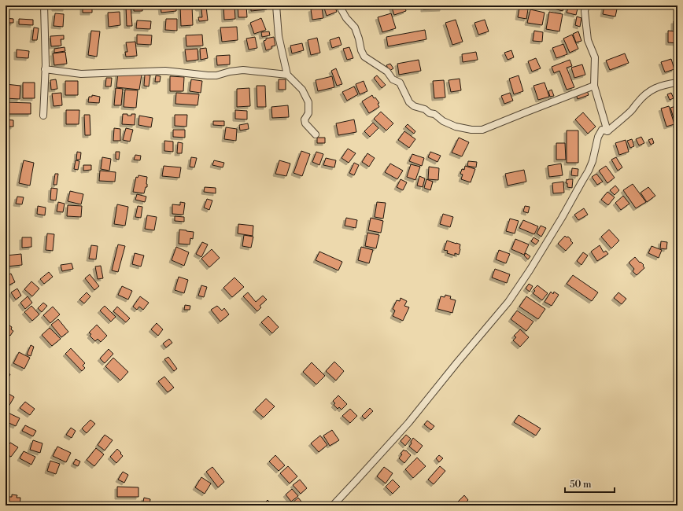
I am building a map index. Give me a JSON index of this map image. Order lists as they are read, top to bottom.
{
  "scale_bar": "50 m"
}
